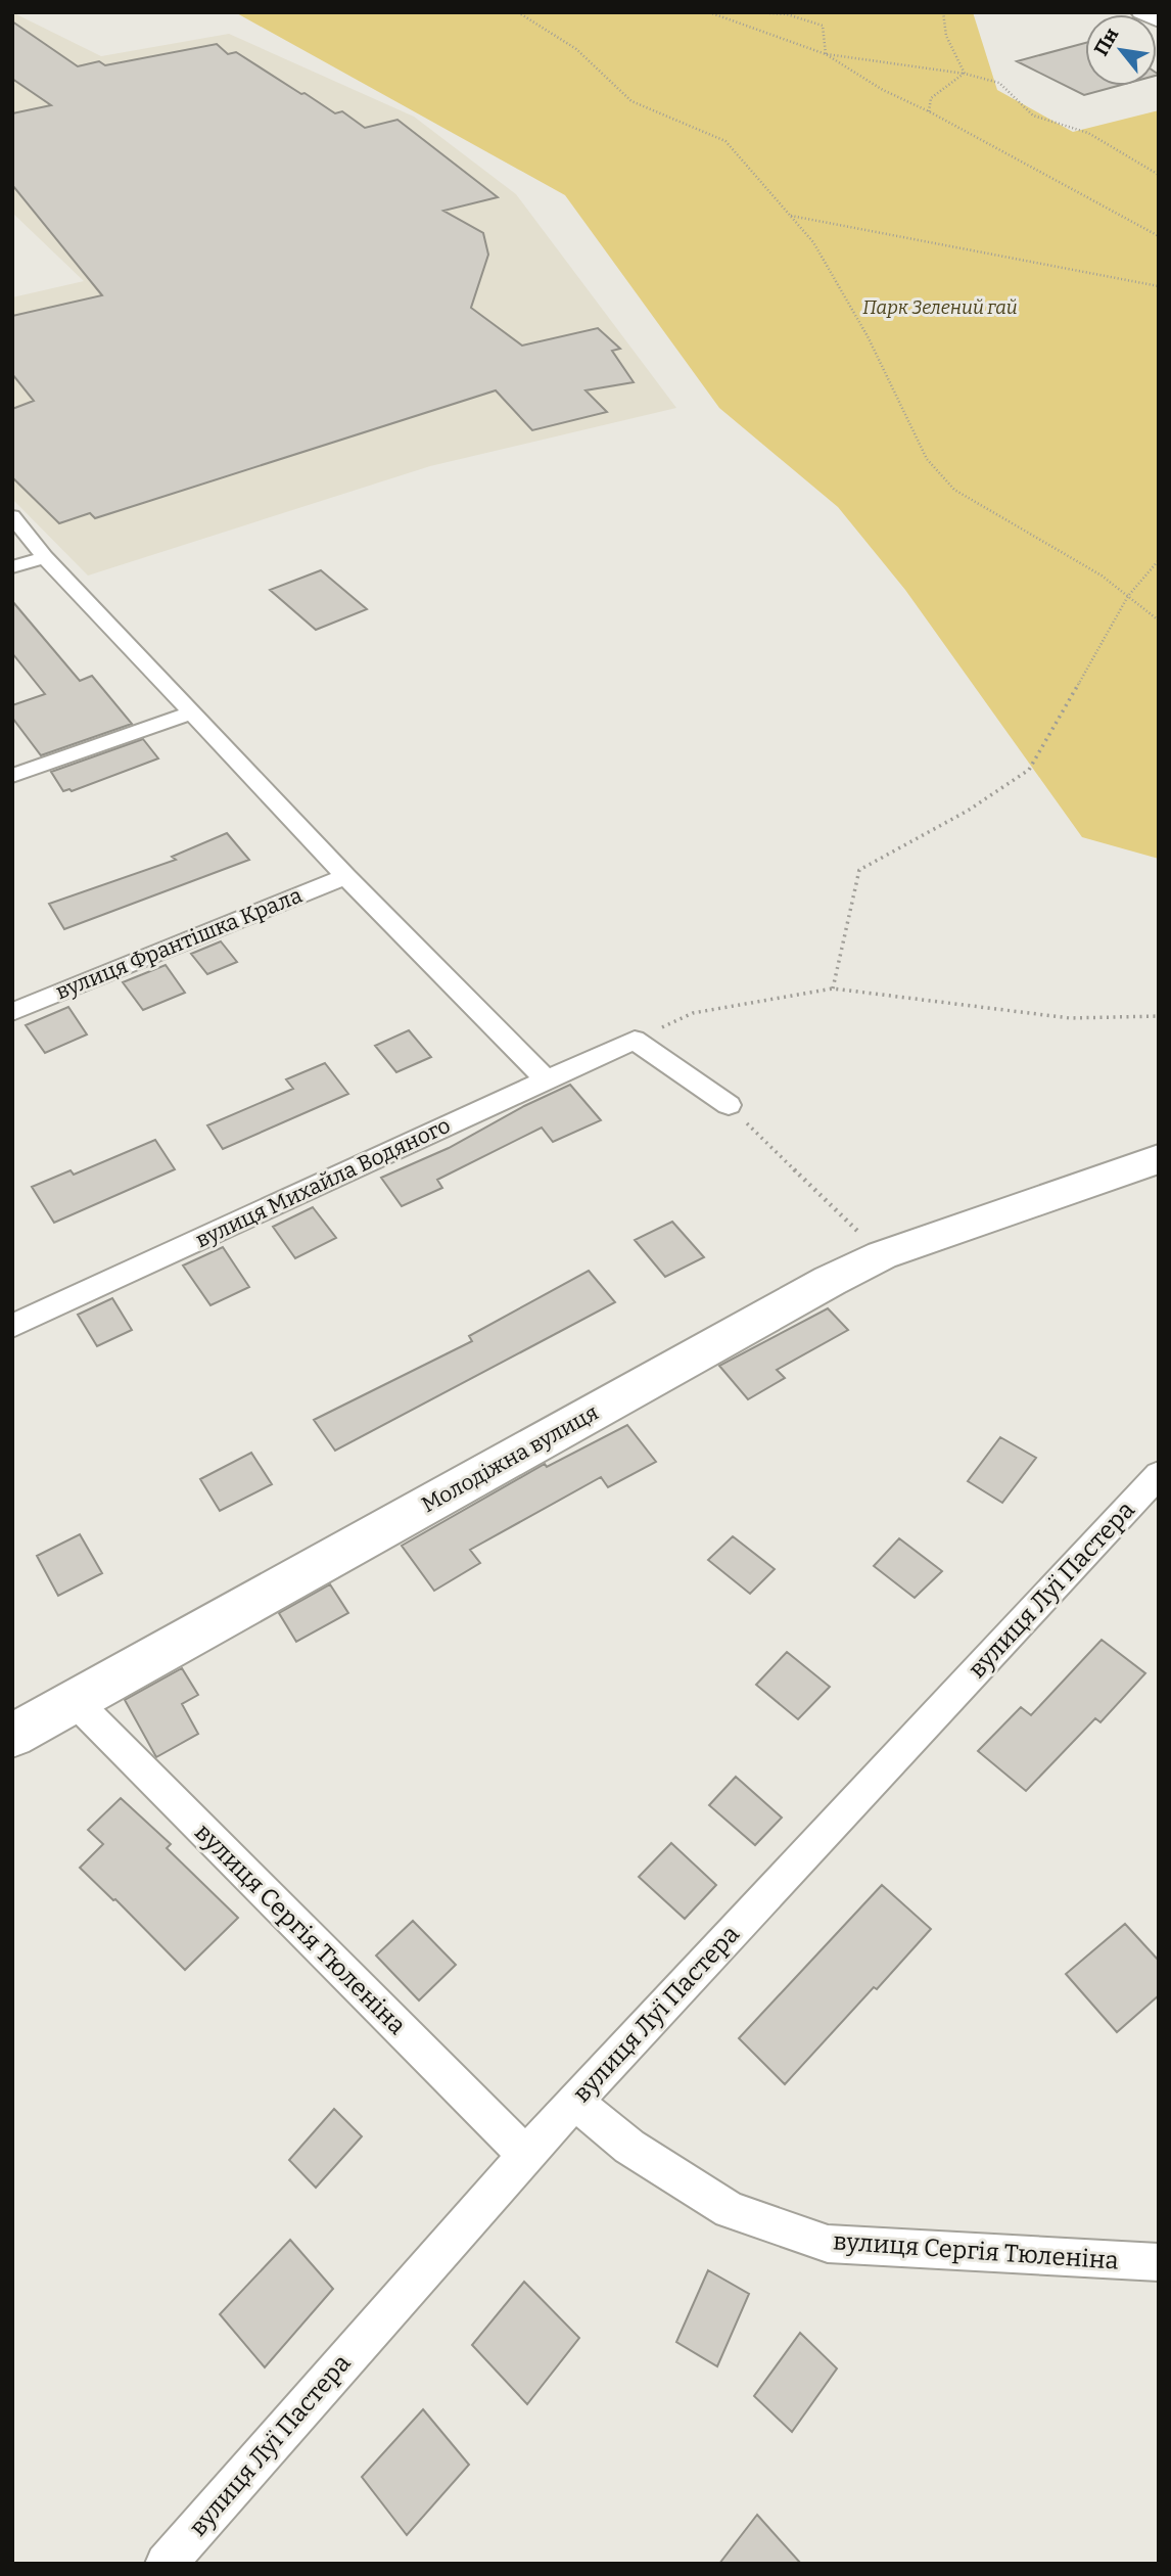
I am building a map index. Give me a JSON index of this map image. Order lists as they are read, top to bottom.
{
  "streets": {
    "street": [
      "вулиця Франтішка Крала",
      "вулиця Михайла Водяного",
      "Молодіжна вулиця",
      "вулиця Луї Пастера",
      "вулиця Сергія Тюленіна"
    ]
  },
  "crossings": [
    ["Молодіжна вулиця", "вулиця Сергія Тюленіна"],
    ["вулиця Луї Пастера", "вулиця Сергія Тюленіна"]
  ],
  "parks": ["Парк Зелений гай"],
  "north": "top left"
}
